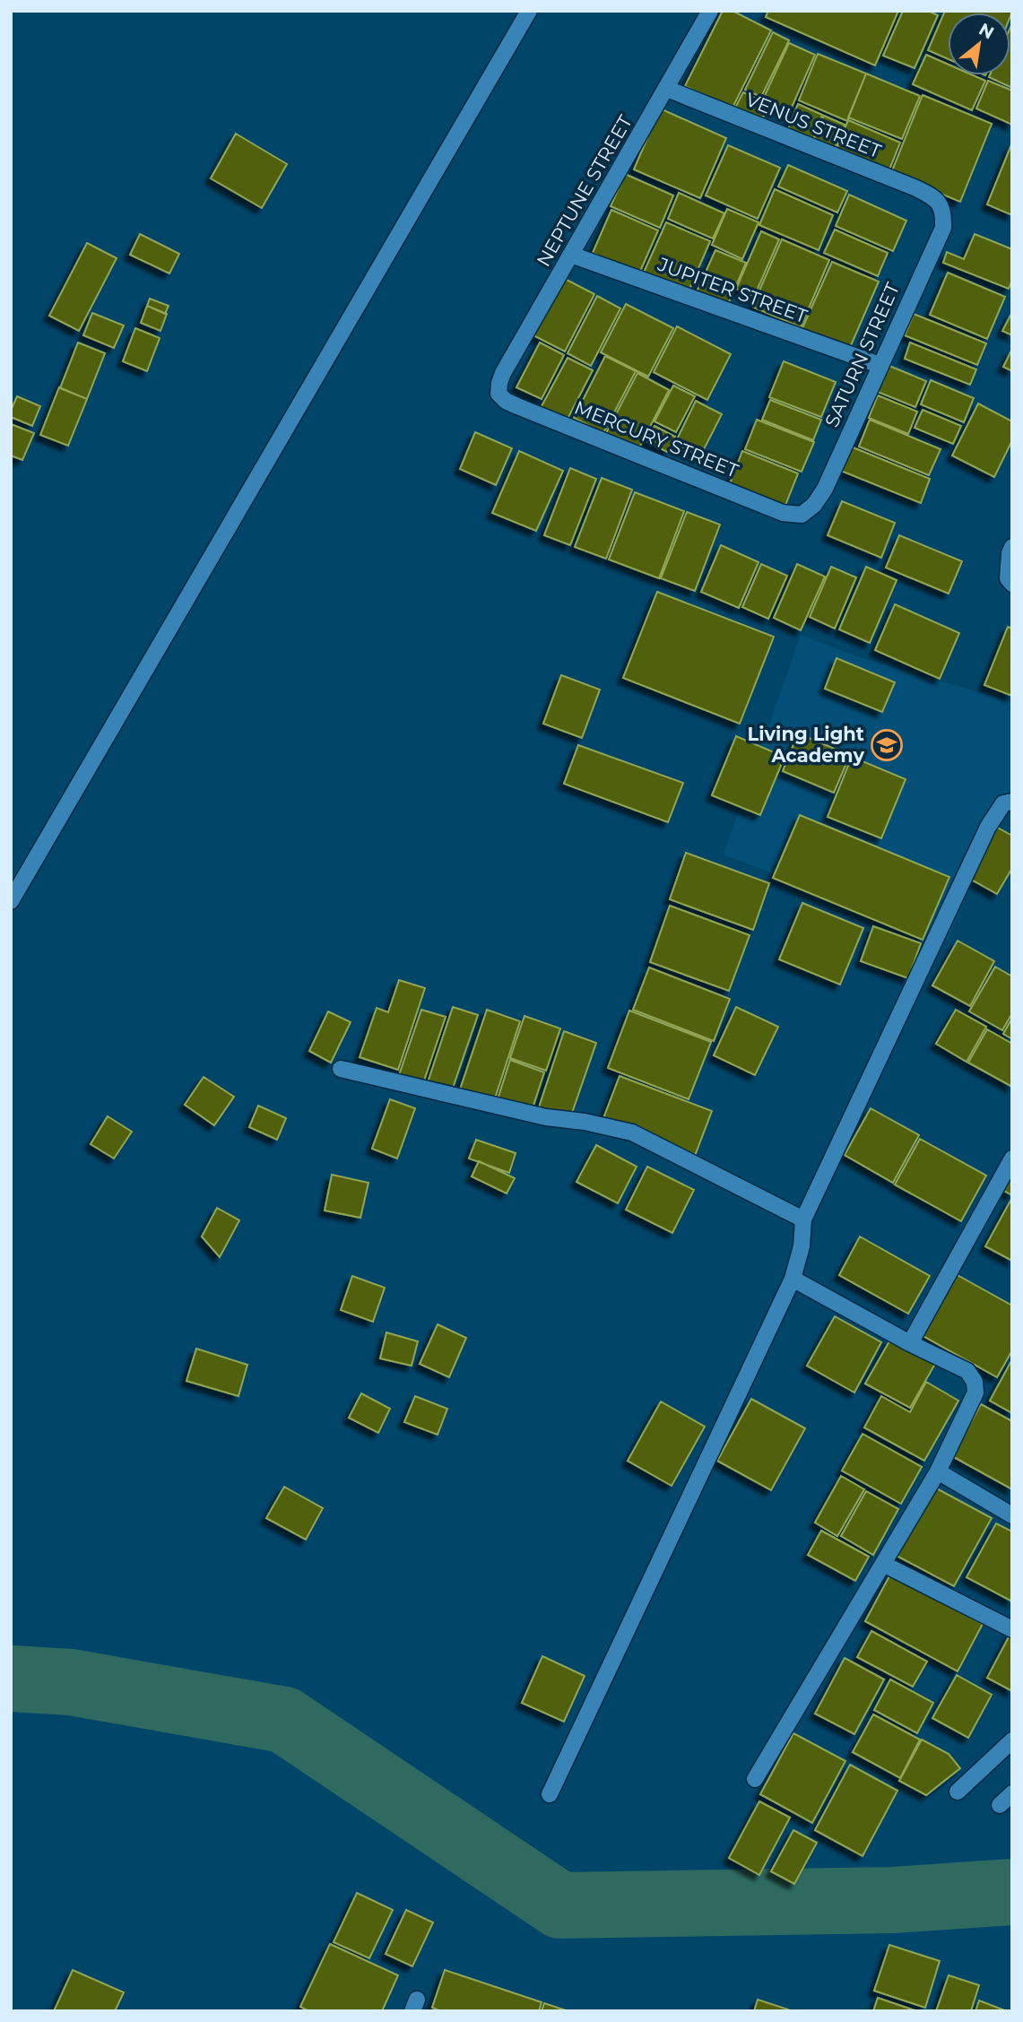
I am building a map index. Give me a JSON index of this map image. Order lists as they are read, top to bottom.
{
  "streets": {
    "street": [
      "VENUS STREET",
      "NEPTUNE STREET",
      "JUPITER STREET",
      "SATURN STREET",
      "MERCURY STREET"
    ]
  },
  "crossings": [
    ["VENUS STREET", "NEPTUNE STREET"],
    ["VENUS STREET", "SATURN STREET"],
    ["NEPTUNE STREET", "JUPITER STREET"],
    ["NEPTUNE STREET", "MERCURY STREET"],
    ["JUPITER STREET", "SATURN STREET"],
    ["SATURN STREET", "MERCURY STREET"]
  ],
  "places": {
    "school or university": ["Living Light Academy"]
  },
  "north": "top right"
}
